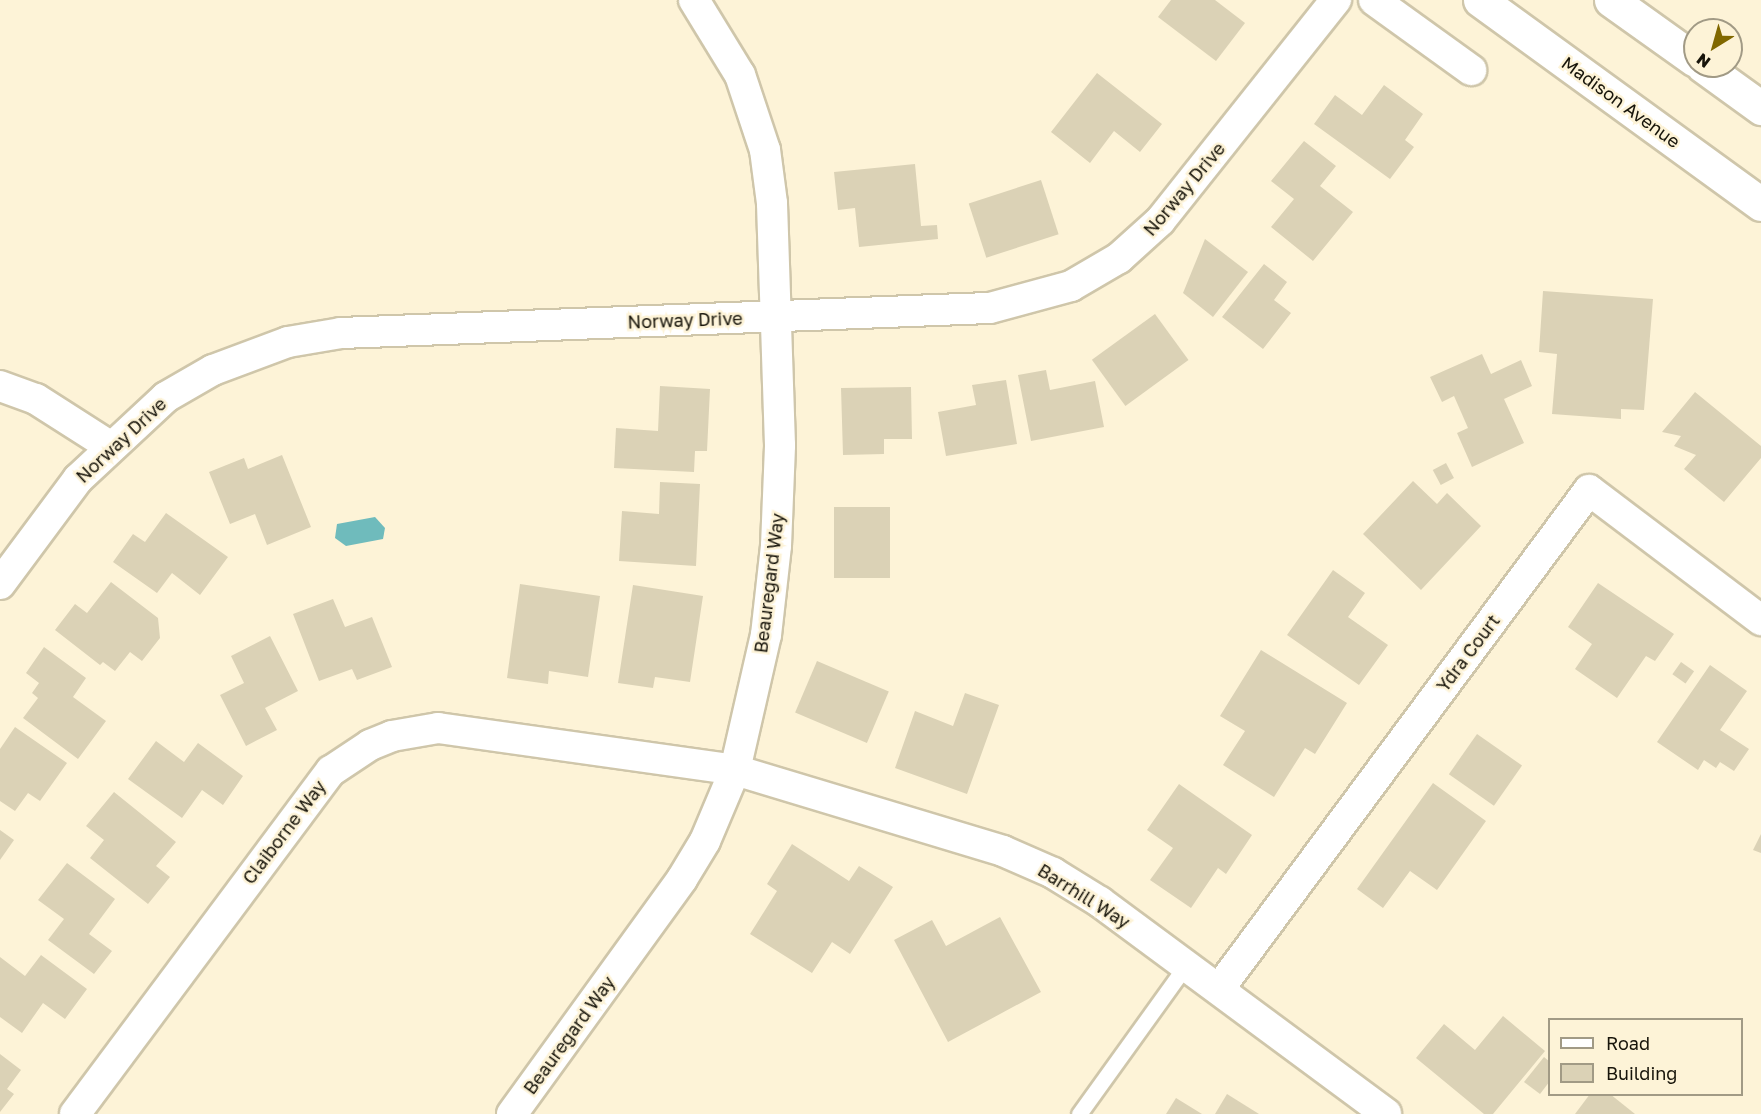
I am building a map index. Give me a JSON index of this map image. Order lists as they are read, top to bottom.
{
  "streets": {
    "main road": ["Madison Avenue"],
    "street": [
      "Norway Drive",
      "Beauregard Way",
      "Ydra Court",
      "Claiborne Way",
      "Barrhill Way"
    ]
  },
  "crossings": [
    ["Norway Drive", "Beauregard Way"],
    ["Beauregard Way", "Claiborne Way"],
    ["Beauregard Way", "Barrhill Way"],
    ["Ydra Court", "Barrhill Way"],
    ["Claiborne Way", "Barrhill Way"]
  ],
  "legend": ["Road", "Building"],
  "north": "bottom left"
}
